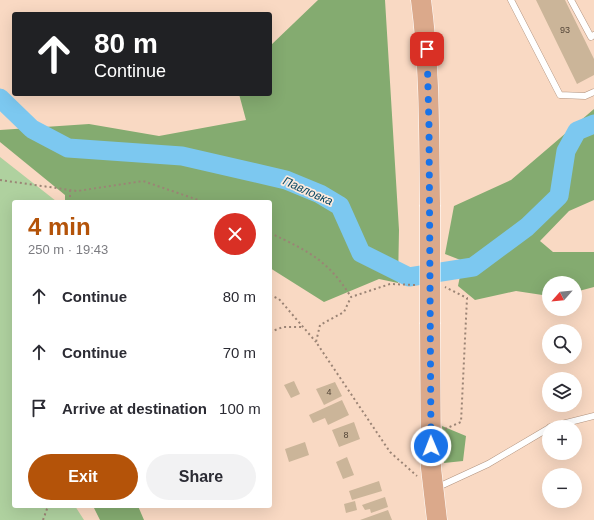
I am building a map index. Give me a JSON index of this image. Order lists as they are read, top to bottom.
{
  "water": ["Павловка"],
  "house_numbers": ["93", "4", "8"],
  "north": "bottom left",
  "page": {
    "turn": ["80 m", "Continue"],
    "heading": ["4 min", "250 m · 19:43"],
    "list": [
      {
        "name": "Continue",
        "value": "80 m"
      },
      {
        "name": "Continue",
        "value": "70 m"
      },
      {
        "name": "Arrive at destination",
        "value": "100 m"
      }
    ],
    "map_buttons": ["+", "−"],
    "buttons": ["Exit", "Share"]
  }
}
